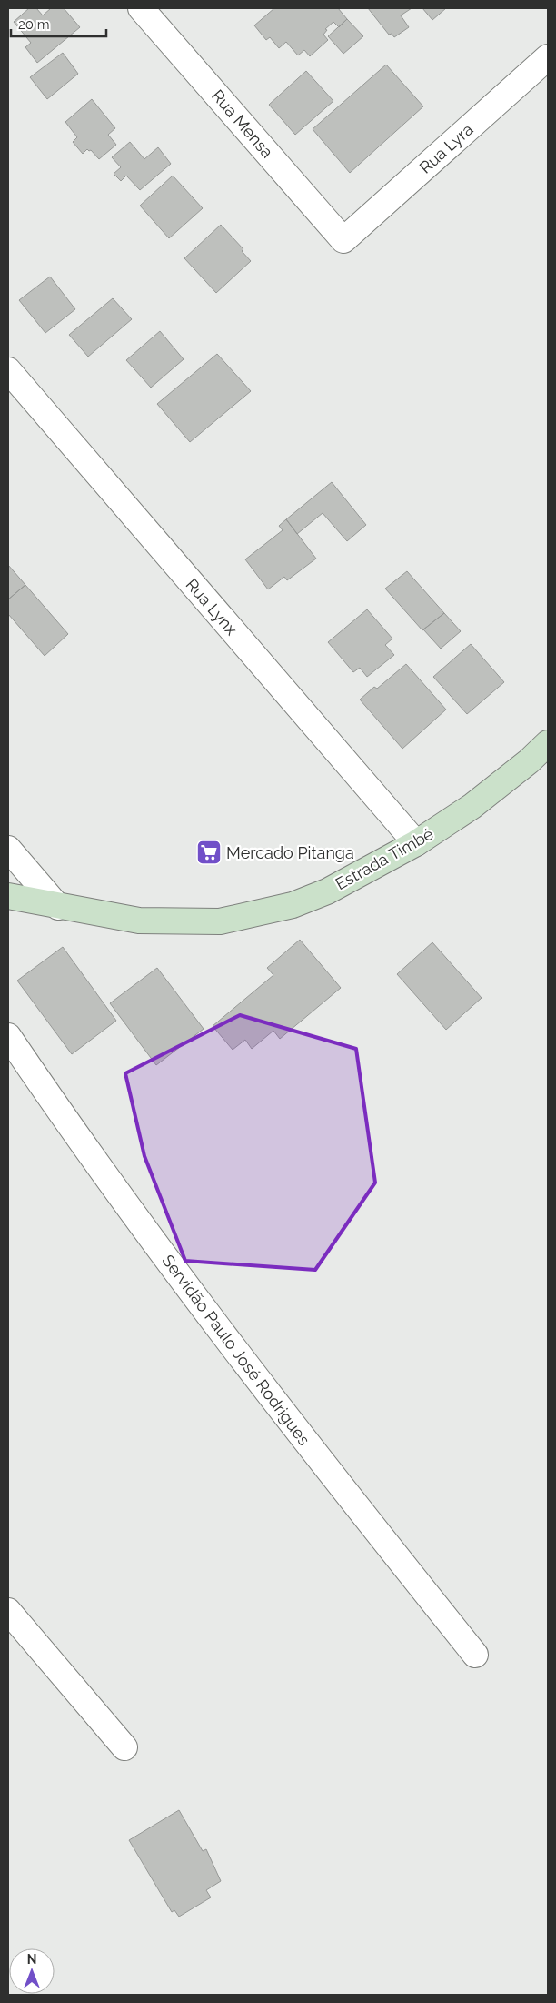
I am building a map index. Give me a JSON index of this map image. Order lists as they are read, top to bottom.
{
  "streets": {
    "street": [
      "Rua Mensa",
      "Rua Lyra",
      "Rua Lynx",
      "Estrada Timbé",
      "Servidão Paulo José Rodrigues"
    ]
  },
  "crossings": [
    ["Rua Mensa", "Rua Lyra"],
    ["Rua Lynx", "Estrada Timbé"]
  ],
  "places": {
    "supermarket": ["Mercado Pitanga"]
  },
  "scale_bar": "20 m",
  "north": "top"
}
